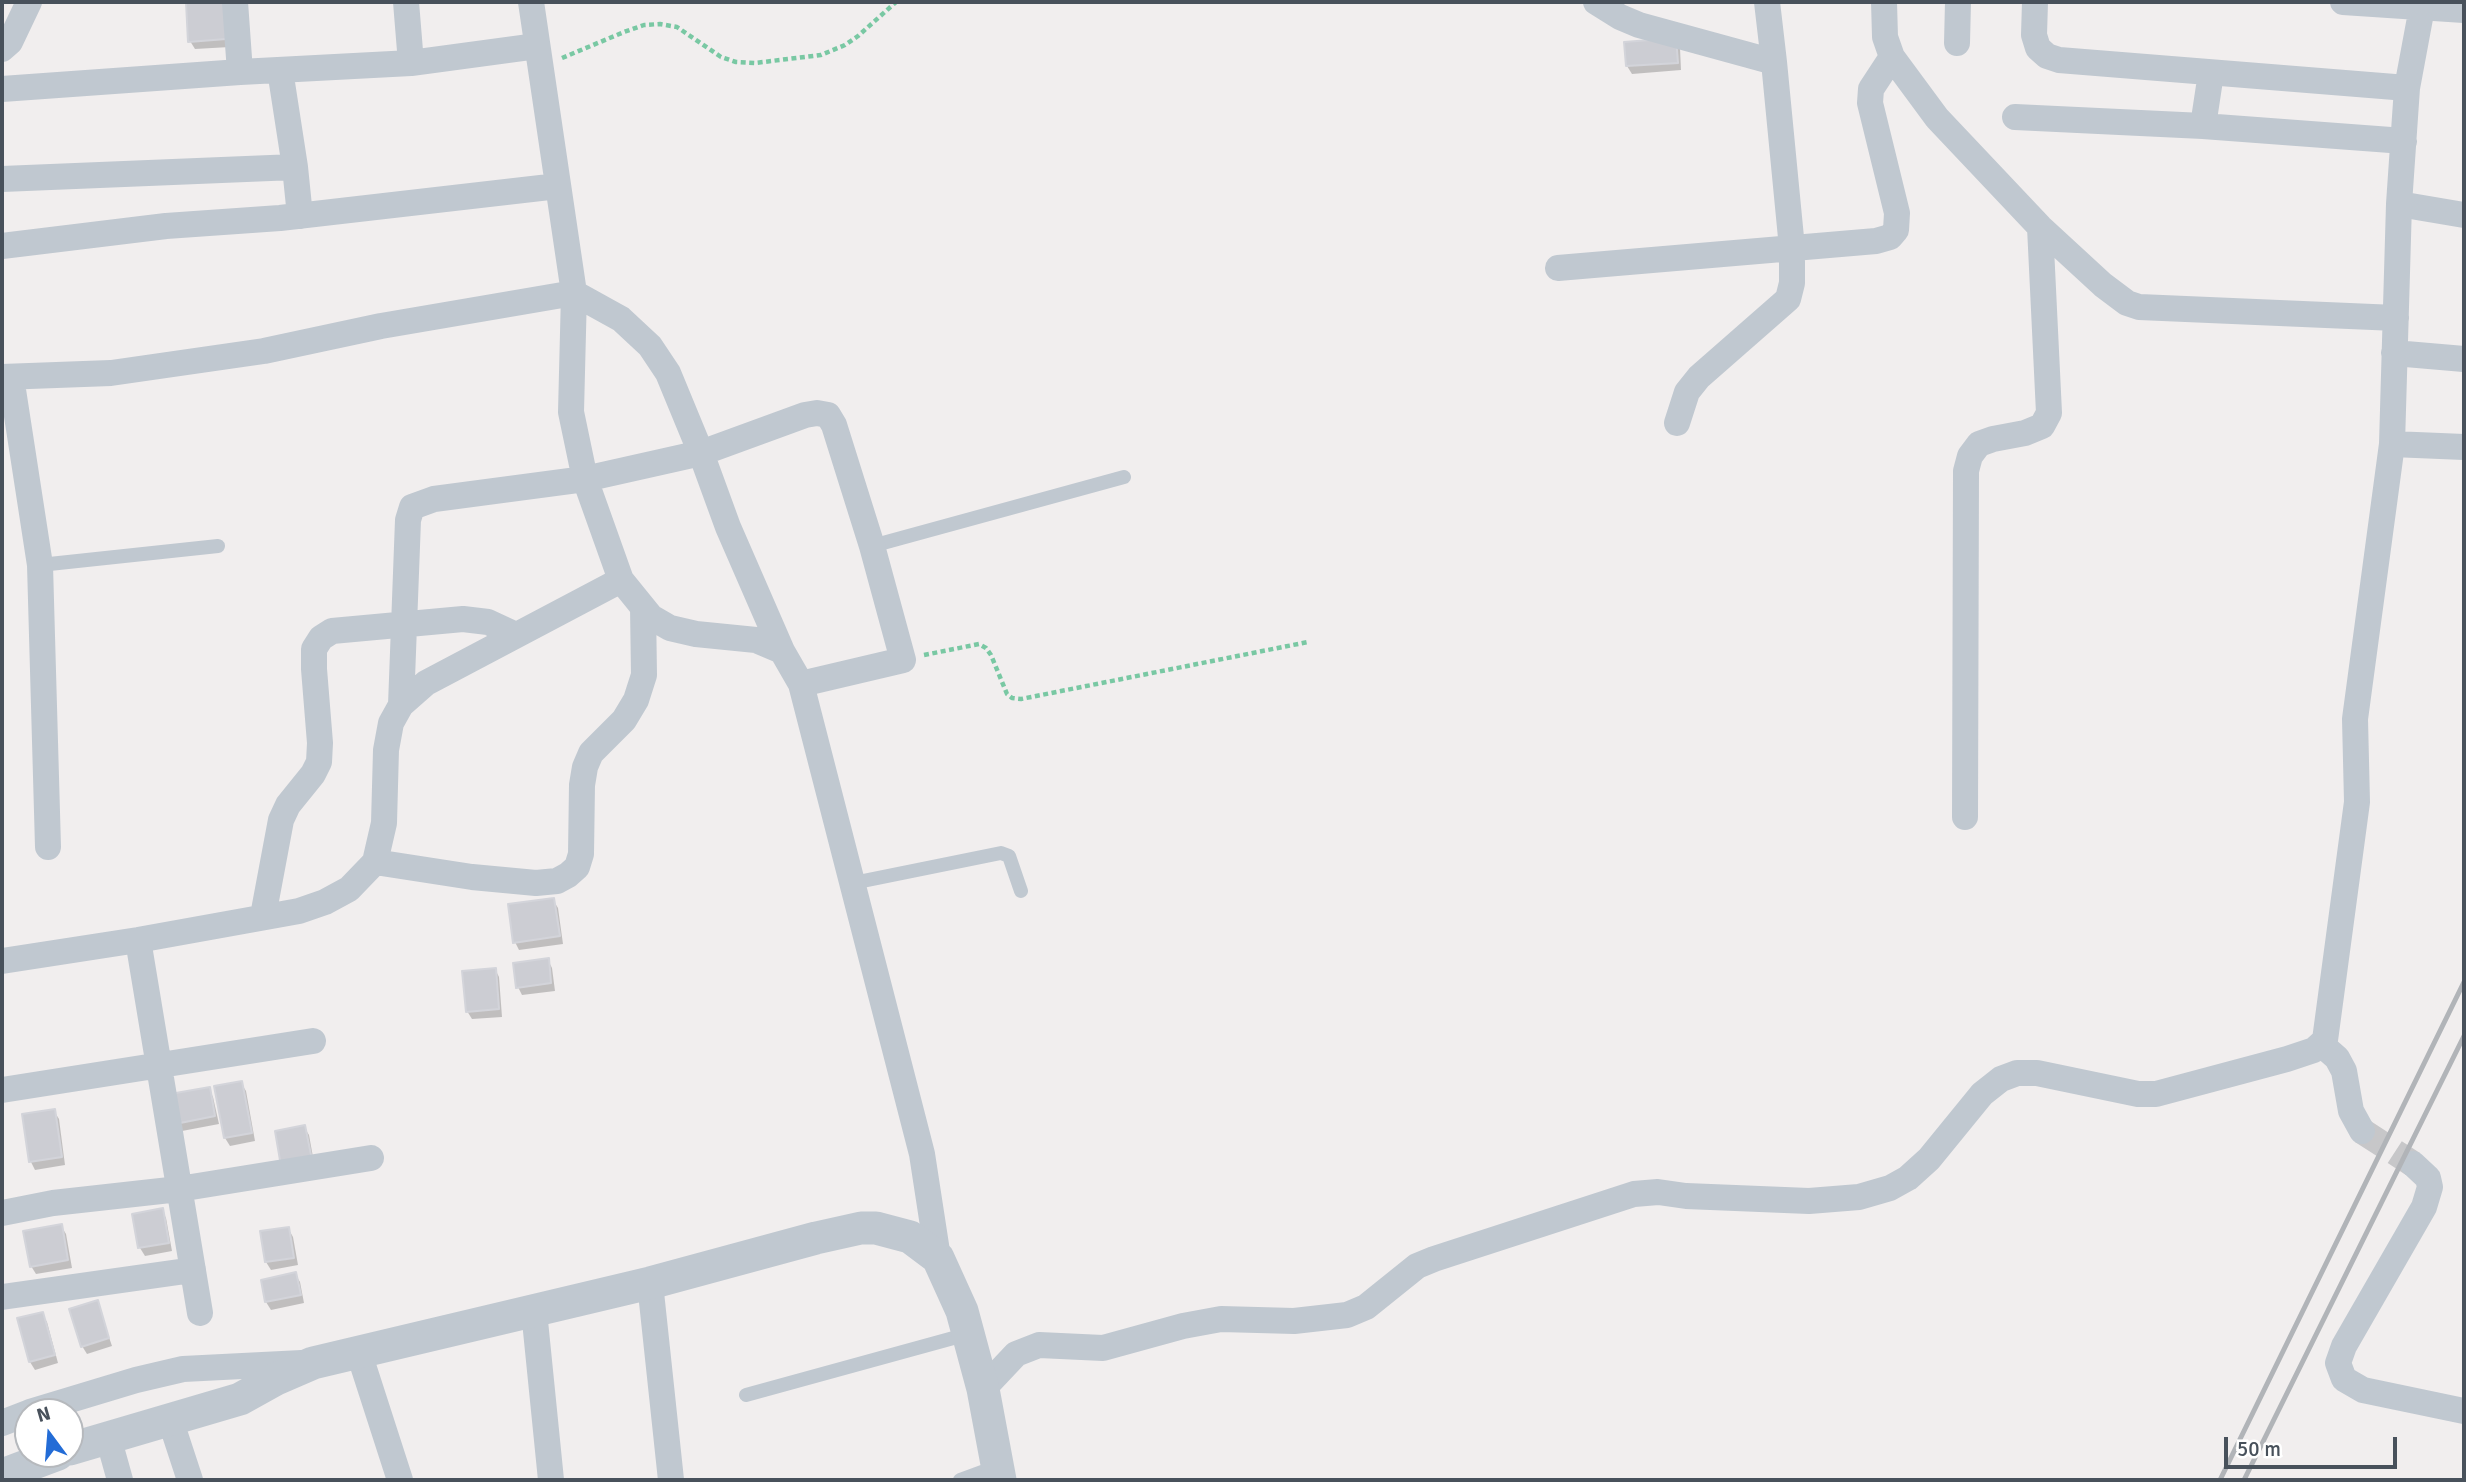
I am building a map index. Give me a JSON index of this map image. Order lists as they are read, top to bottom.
{
  "scale_bar": "50 m",
  "north": "top"
}
